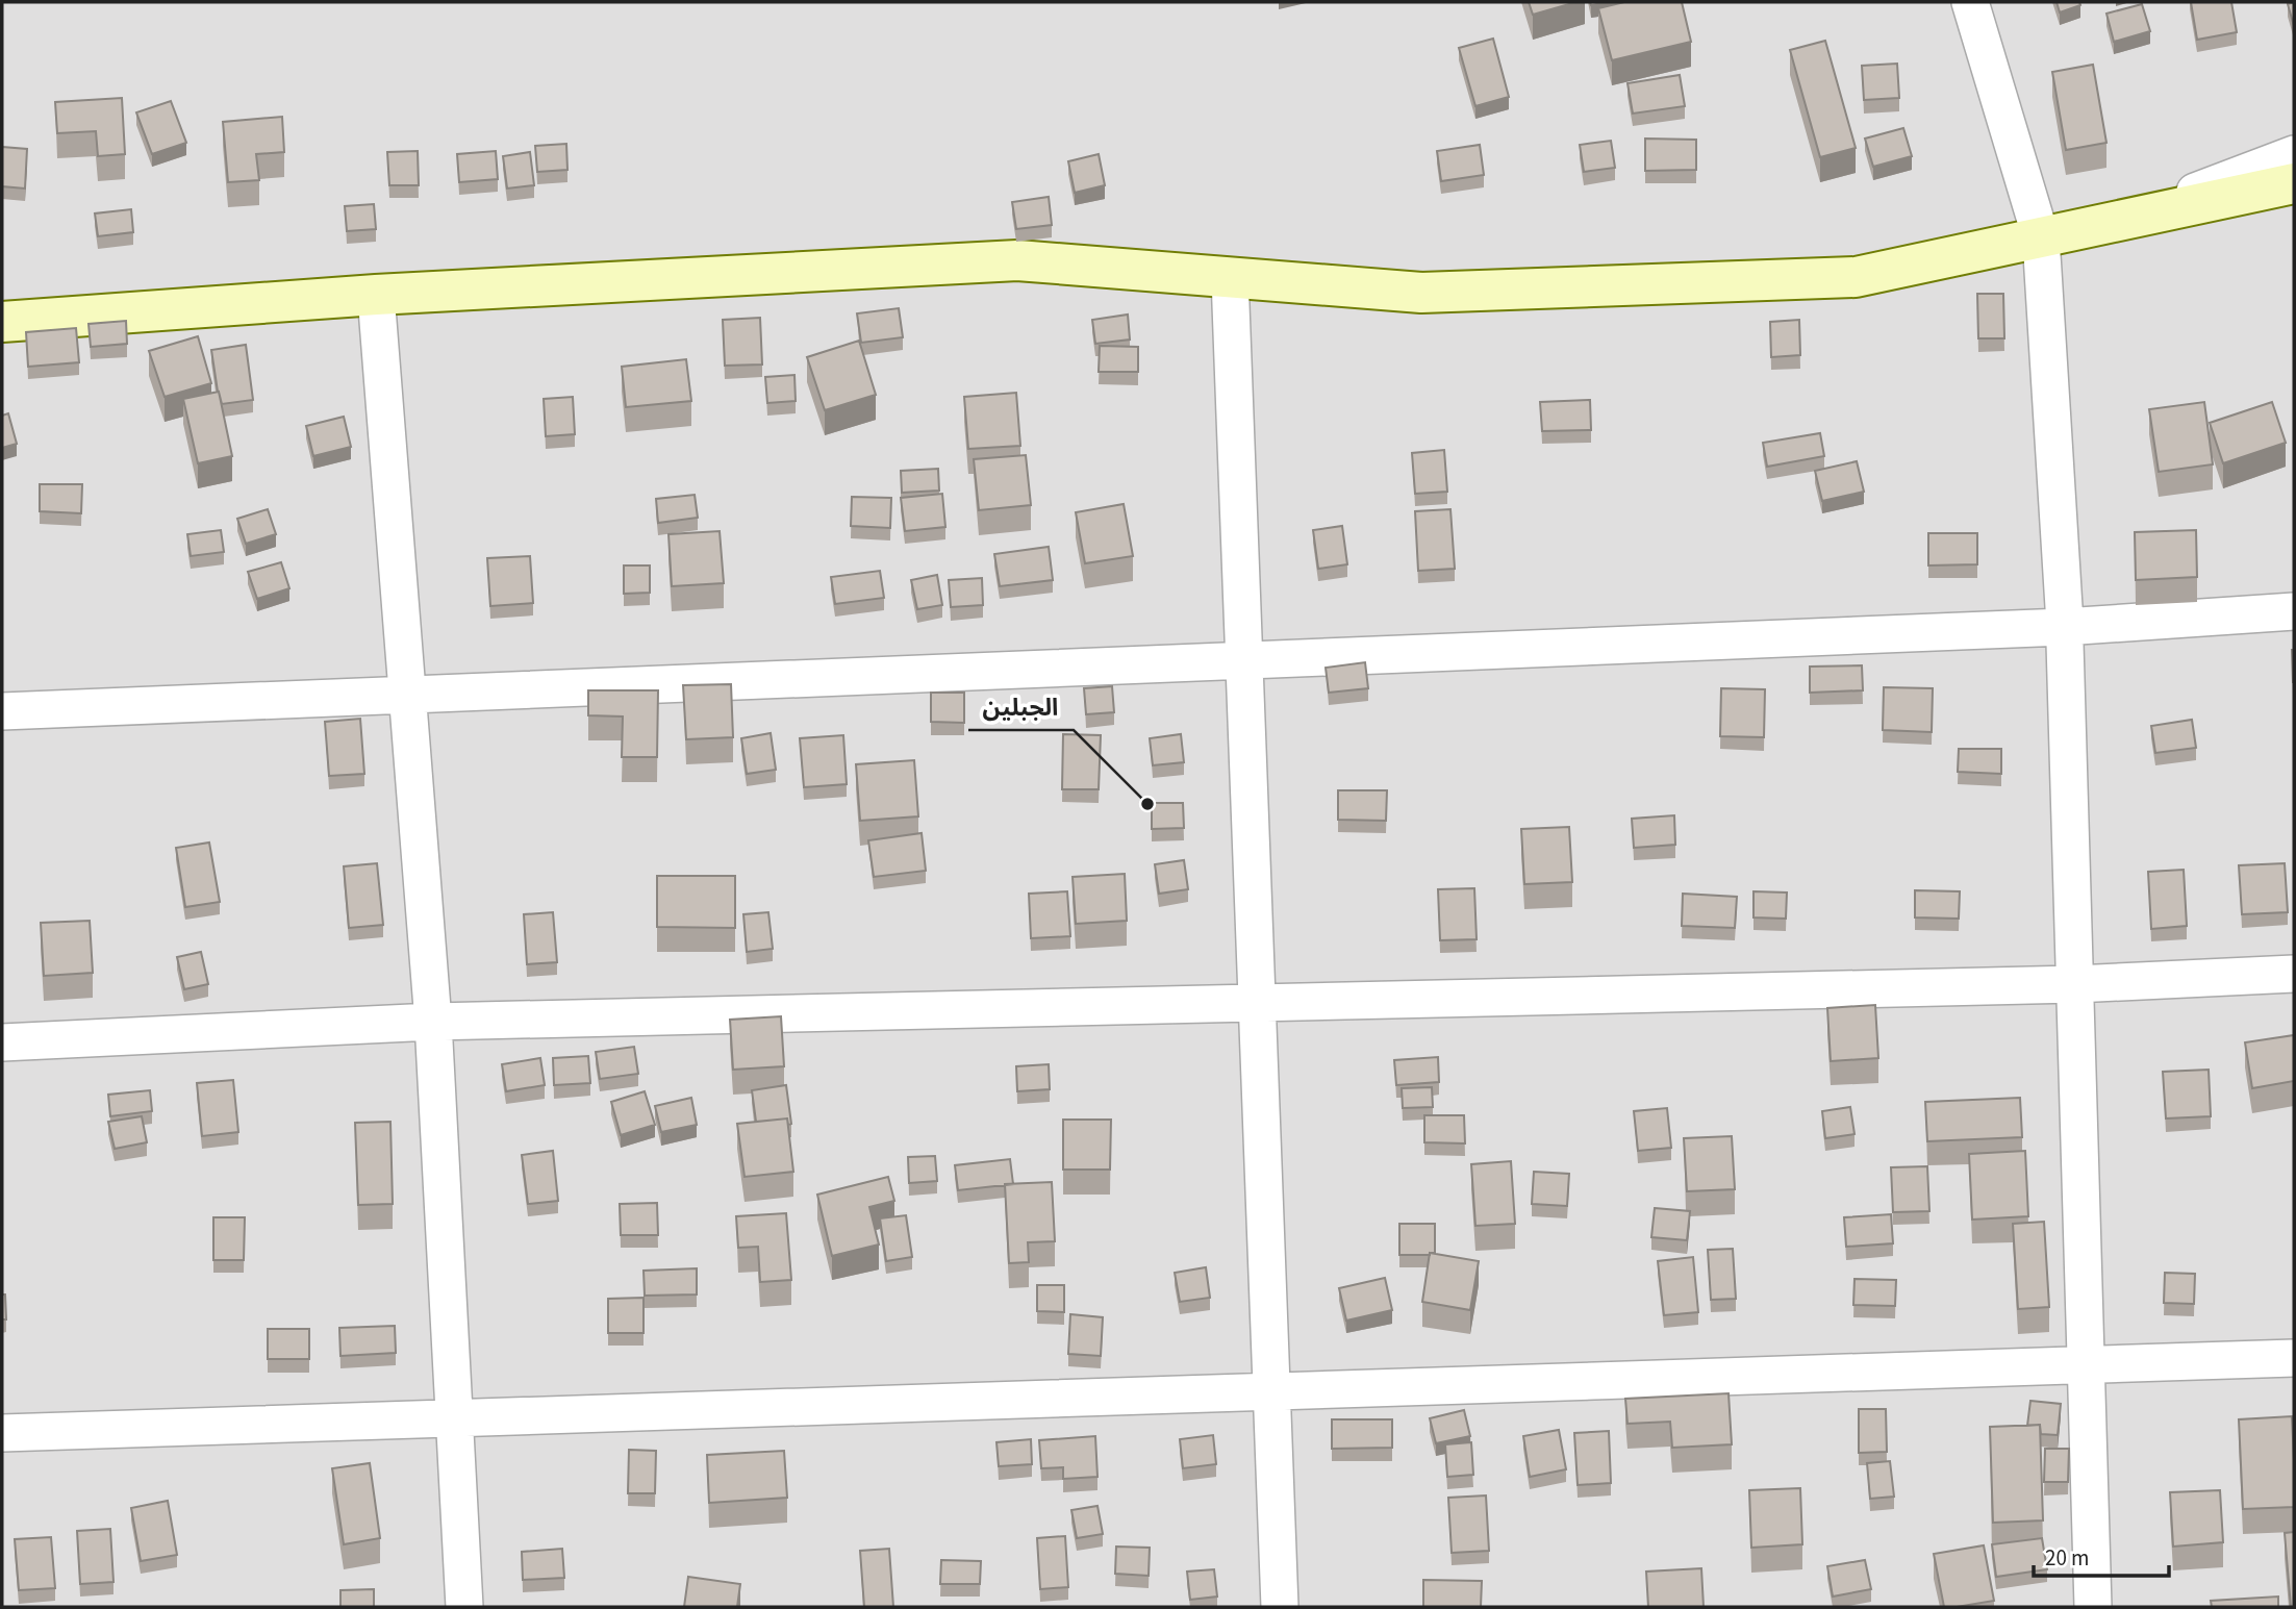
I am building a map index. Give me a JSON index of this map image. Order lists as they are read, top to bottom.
{
  "places": ["الجبلين"],
  "scale_bar": "20 m"
}
